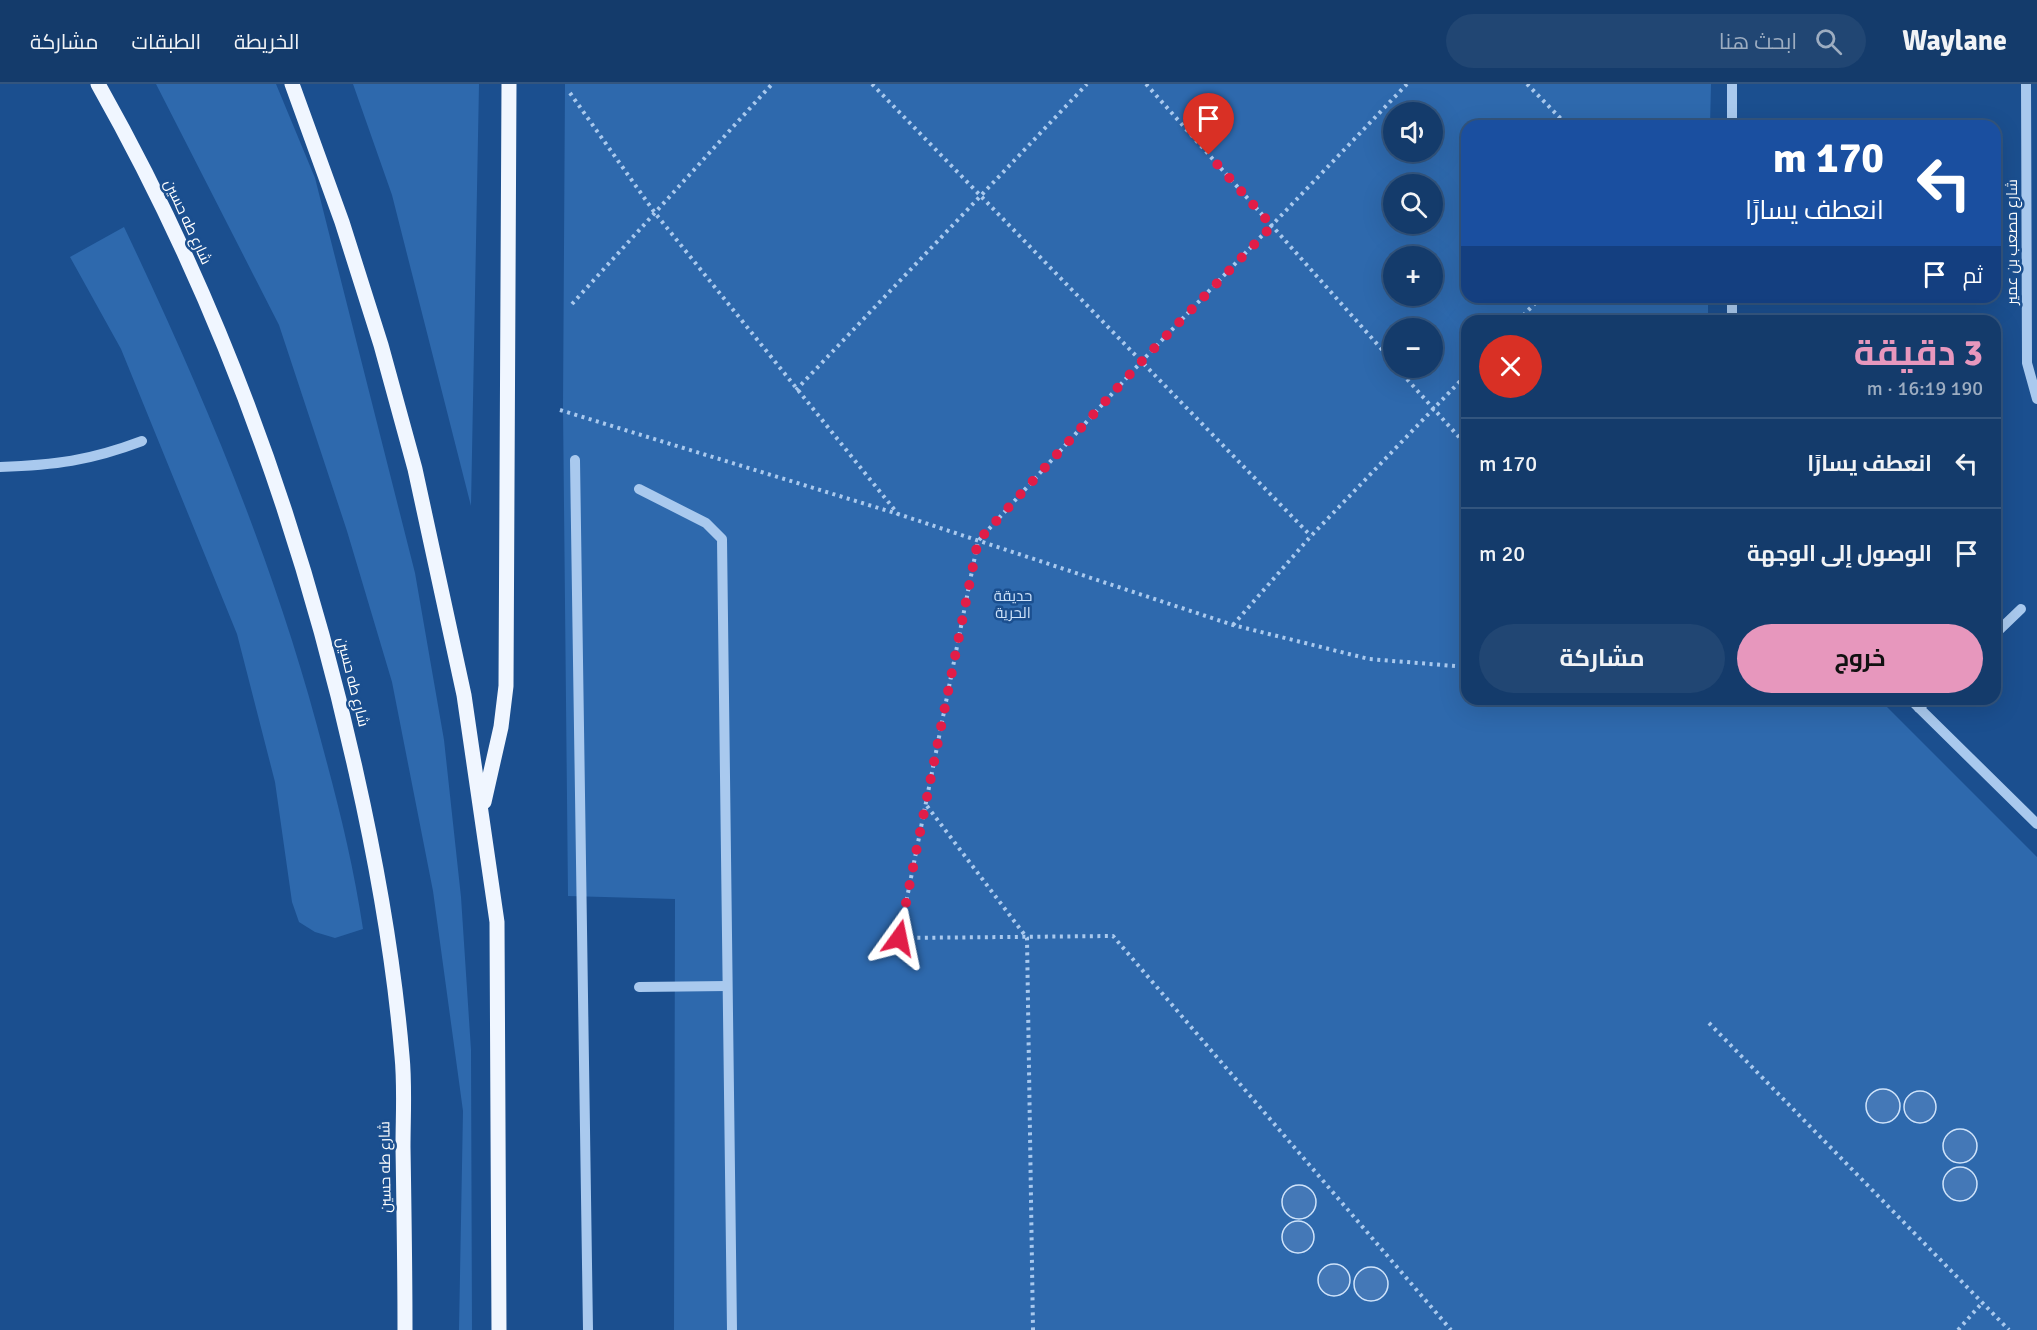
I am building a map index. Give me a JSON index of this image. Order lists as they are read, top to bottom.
{
  "streets": {
    "main road": ["شارع طه حسين"],
    "street": ["شارع مصعب بن عمير"]
  },
  "parks": ["حديقة الحرية"],
  "page": {
    "header": "Waylane",
    "search": "ابحث هنا",
    "nav": ["الخريطة", "الطبقات", "مشاركة"],
    "map_buttons": ["+", "−"],
    "turn": ["170 m", "انعطف يسارًا"],
    "then": "ثم",
    "heading": ["3 دقيقة", "190 m · 16:19"],
    "list": [
      {
        "name": "انعطف يسارًا",
        "value": "170 m"
      },
      {
        "name": "الوصول إلى الوجهة",
        "value": "20 m"
      }
    ],
    "buttons": ["خروج", "مشاركة"]
  }
}
